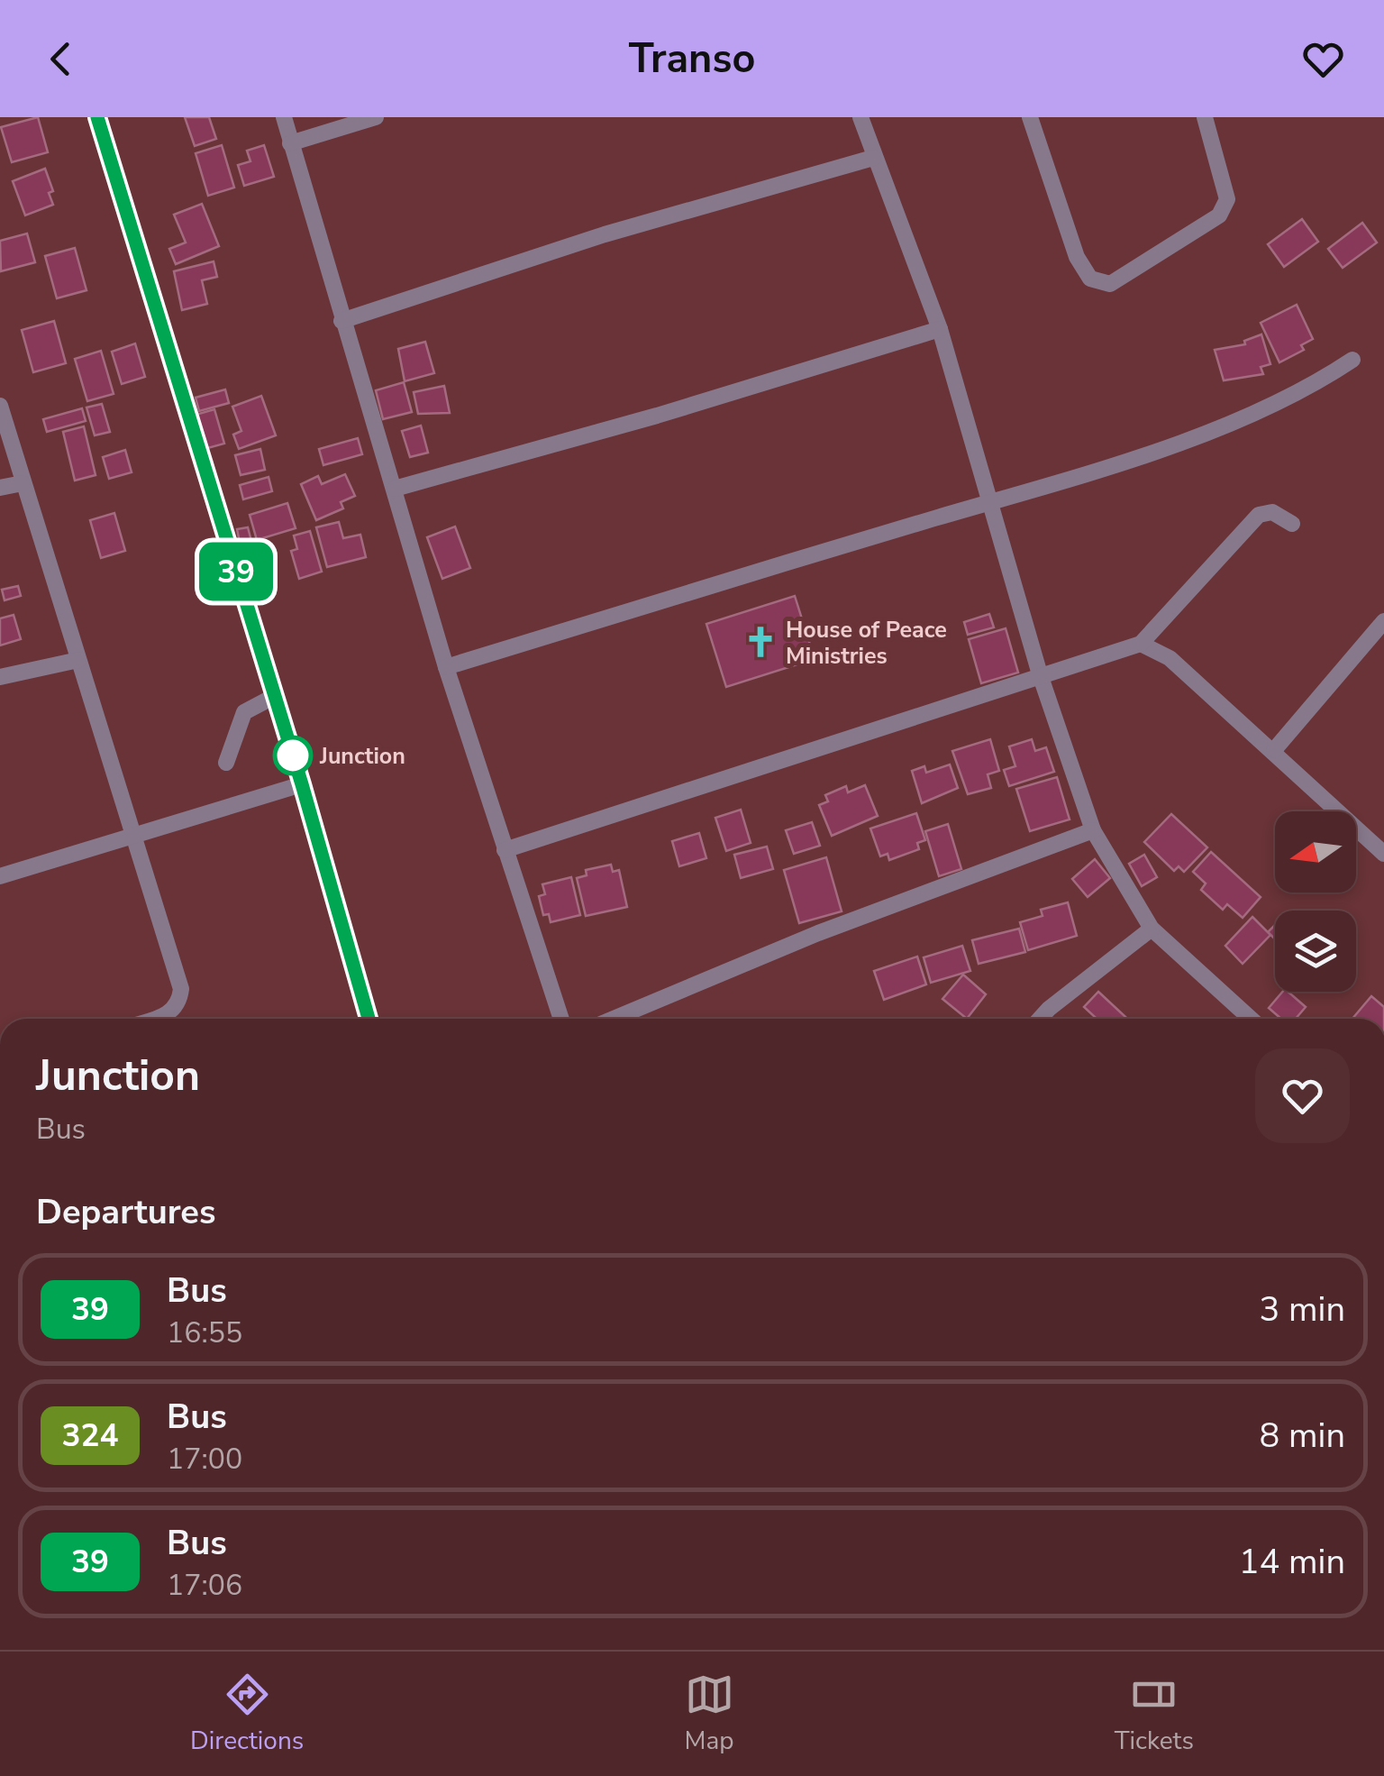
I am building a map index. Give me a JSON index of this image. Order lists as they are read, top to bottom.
{
  "places": {
    "church": ["House of Peace Ministries"],
    "other": ["Junction"]
  },
  "lines": ["bus line 39"],
  "north": "left",
  "page": {
    "header": "Transo",
    "on_map": "39",
    "heading": [
      ["Junction", "Bus"],
      "Departures"
    ],
    "list": [
      {
        "mark": "39",
        "name": "Bus",
        "note": "16:55",
        "value": "3 min"
      },
      {
        "mark": "324",
        "name": "Bus",
        "note": "17:00",
        "value": "8 min"
      },
      {
        "mark": "39",
        "name": "Bus",
        "note": "17:06",
        "value": "14 min"
      }
    ],
    "tabs": ["Directions", "Map", "Tickets"]
  }
}
